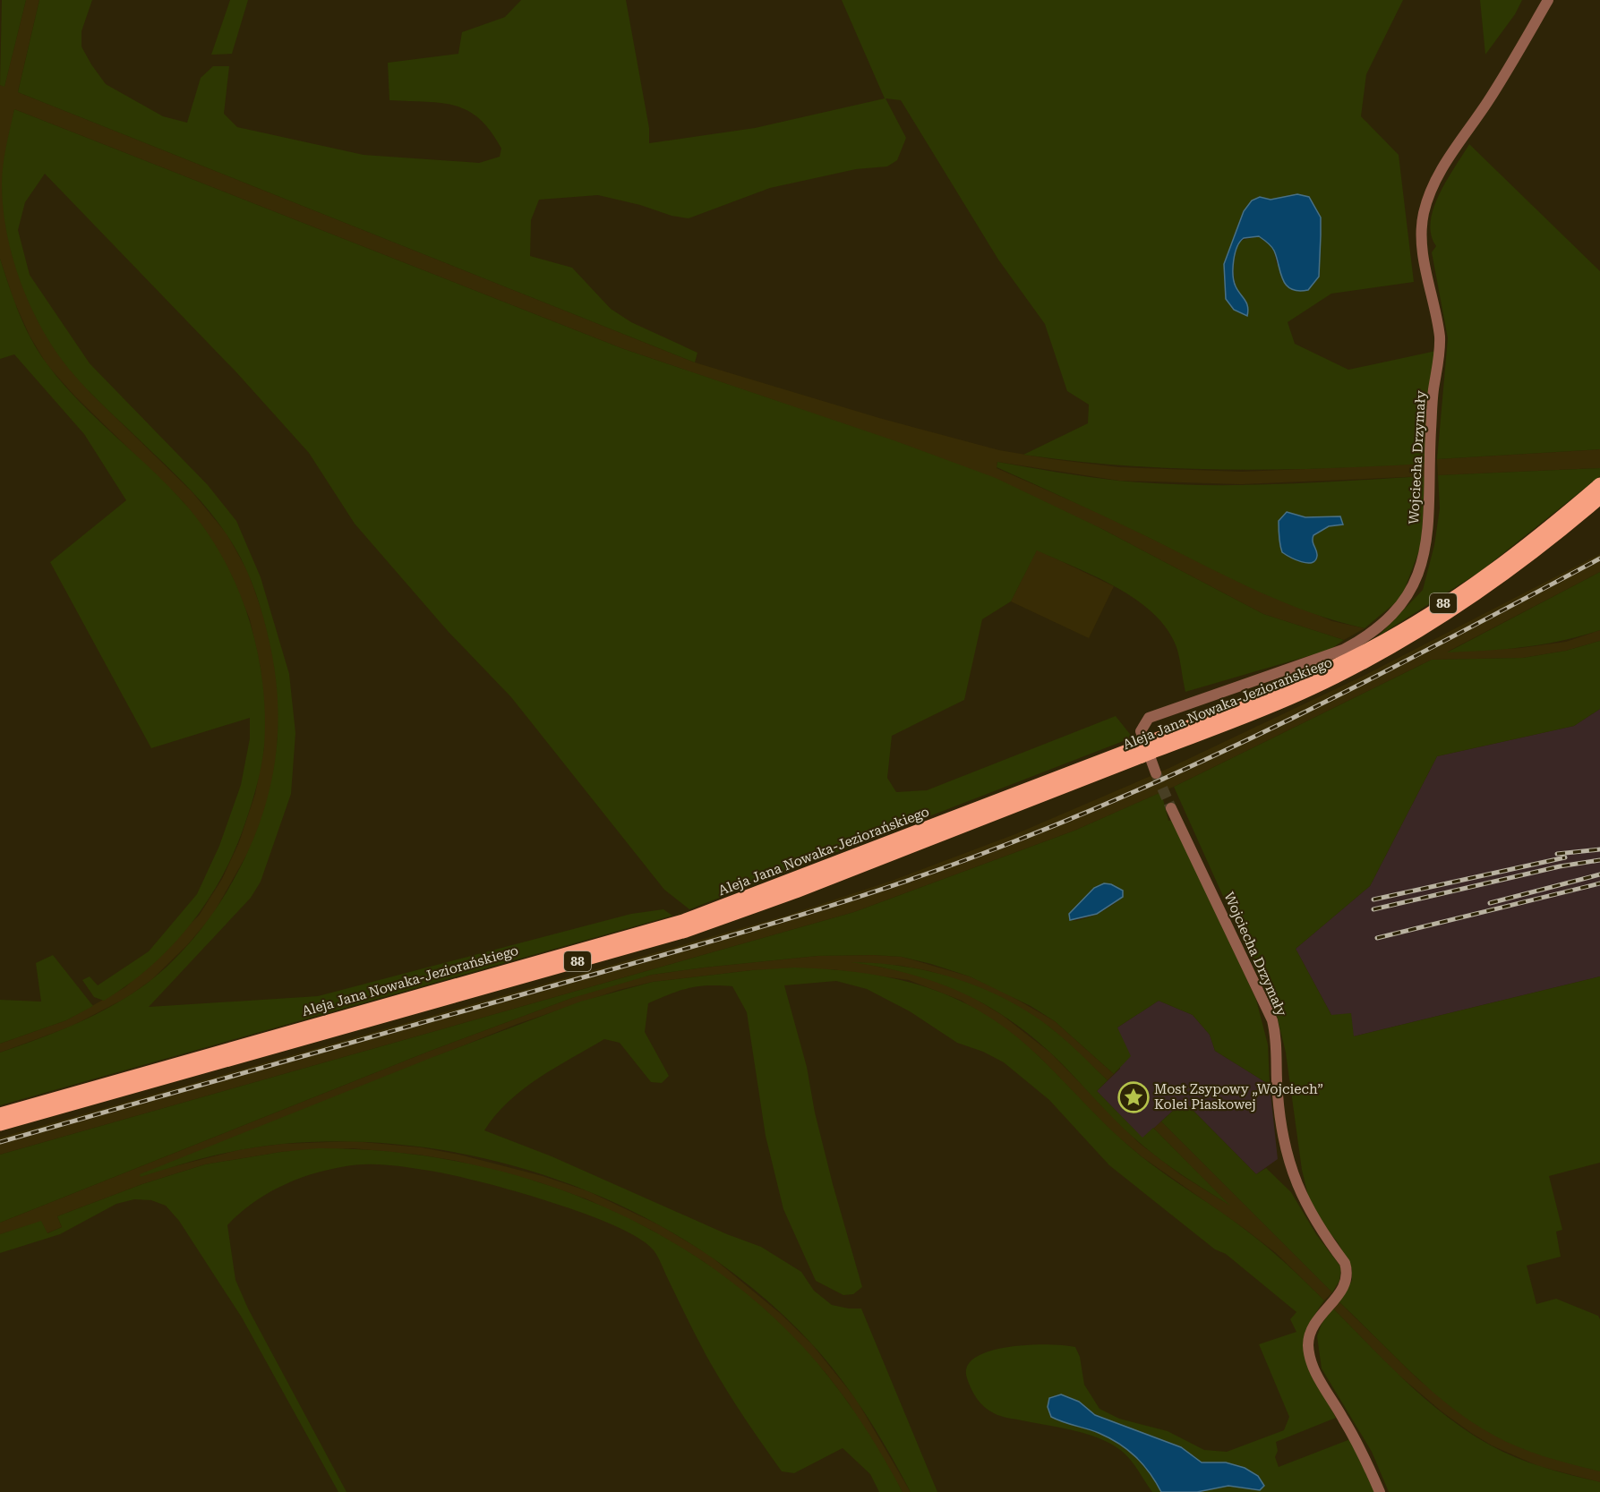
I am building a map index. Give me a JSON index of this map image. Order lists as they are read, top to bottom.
{
  "streets": {
    "main road": ["88", "Aleja Jana Nowaka-Jeziorańskiego"],
    "street": ["Wojciecha Drzymały"]
  },
  "places": {
    "place": ["Most Zsypowy „Wojciech” Kolei Piaskowej"]
  }
}
